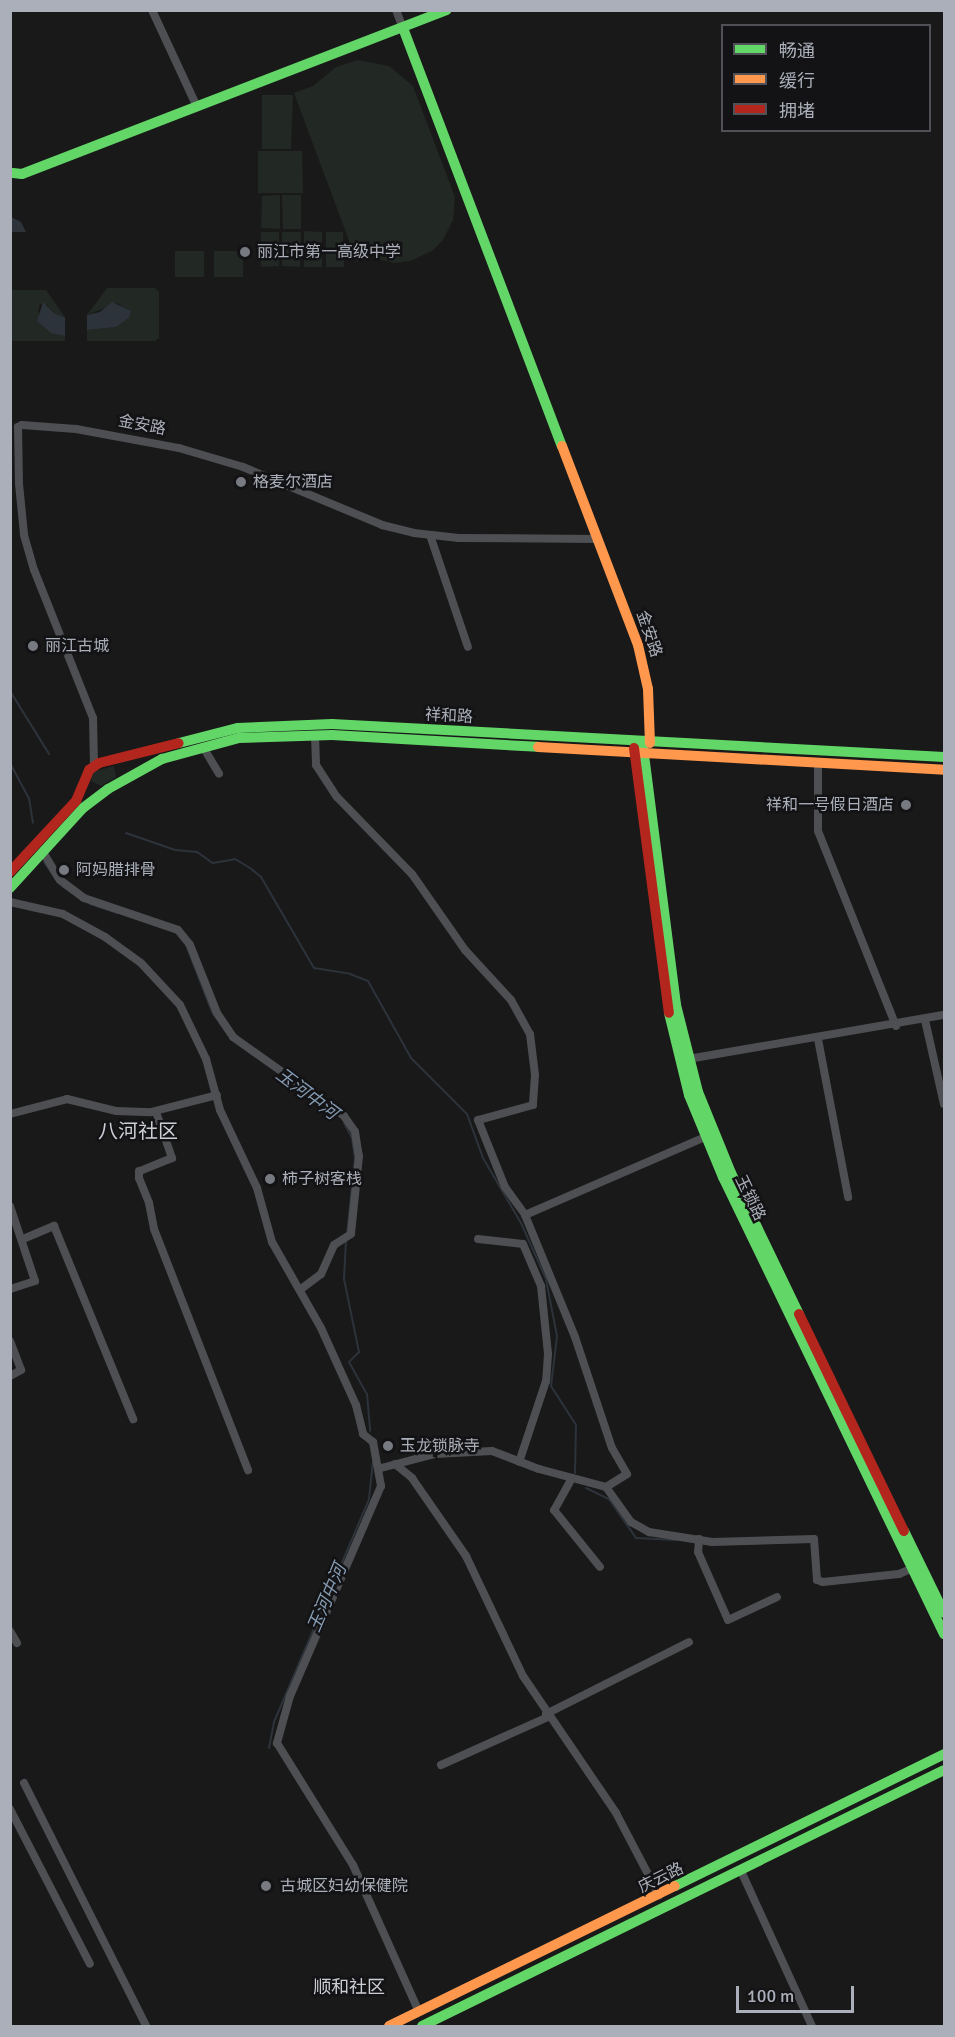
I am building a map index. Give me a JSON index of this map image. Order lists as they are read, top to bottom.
{
  "streets": {
    "main road": [
      "金安路",
      "祥和路",
      "玉锁路",
      "庆云路"
    ]
  },
  "crossings": [
    ["金安路", "祥和路"],
    ["金安路", "玉锁路"],
    ["祥和路", "玉锁路"]
  ],
  "districts": ["八河社区", "顺和社区"],
  "water": ["玉河中河"],
  "places": [
    "丽江市第一高级中学",
    "格麦尔酒店",
    "丽江古城",
    "祥和一号假日酒店",
    "阿妈腊排骨",
    "柿子树客栈",
    "玉龙锁脉寺",
    "古城区妇幼保健院"
  ],
  "legend": ["畅通", "缓行", "拥堵"],
  "scale_bar": "100 m"
}
